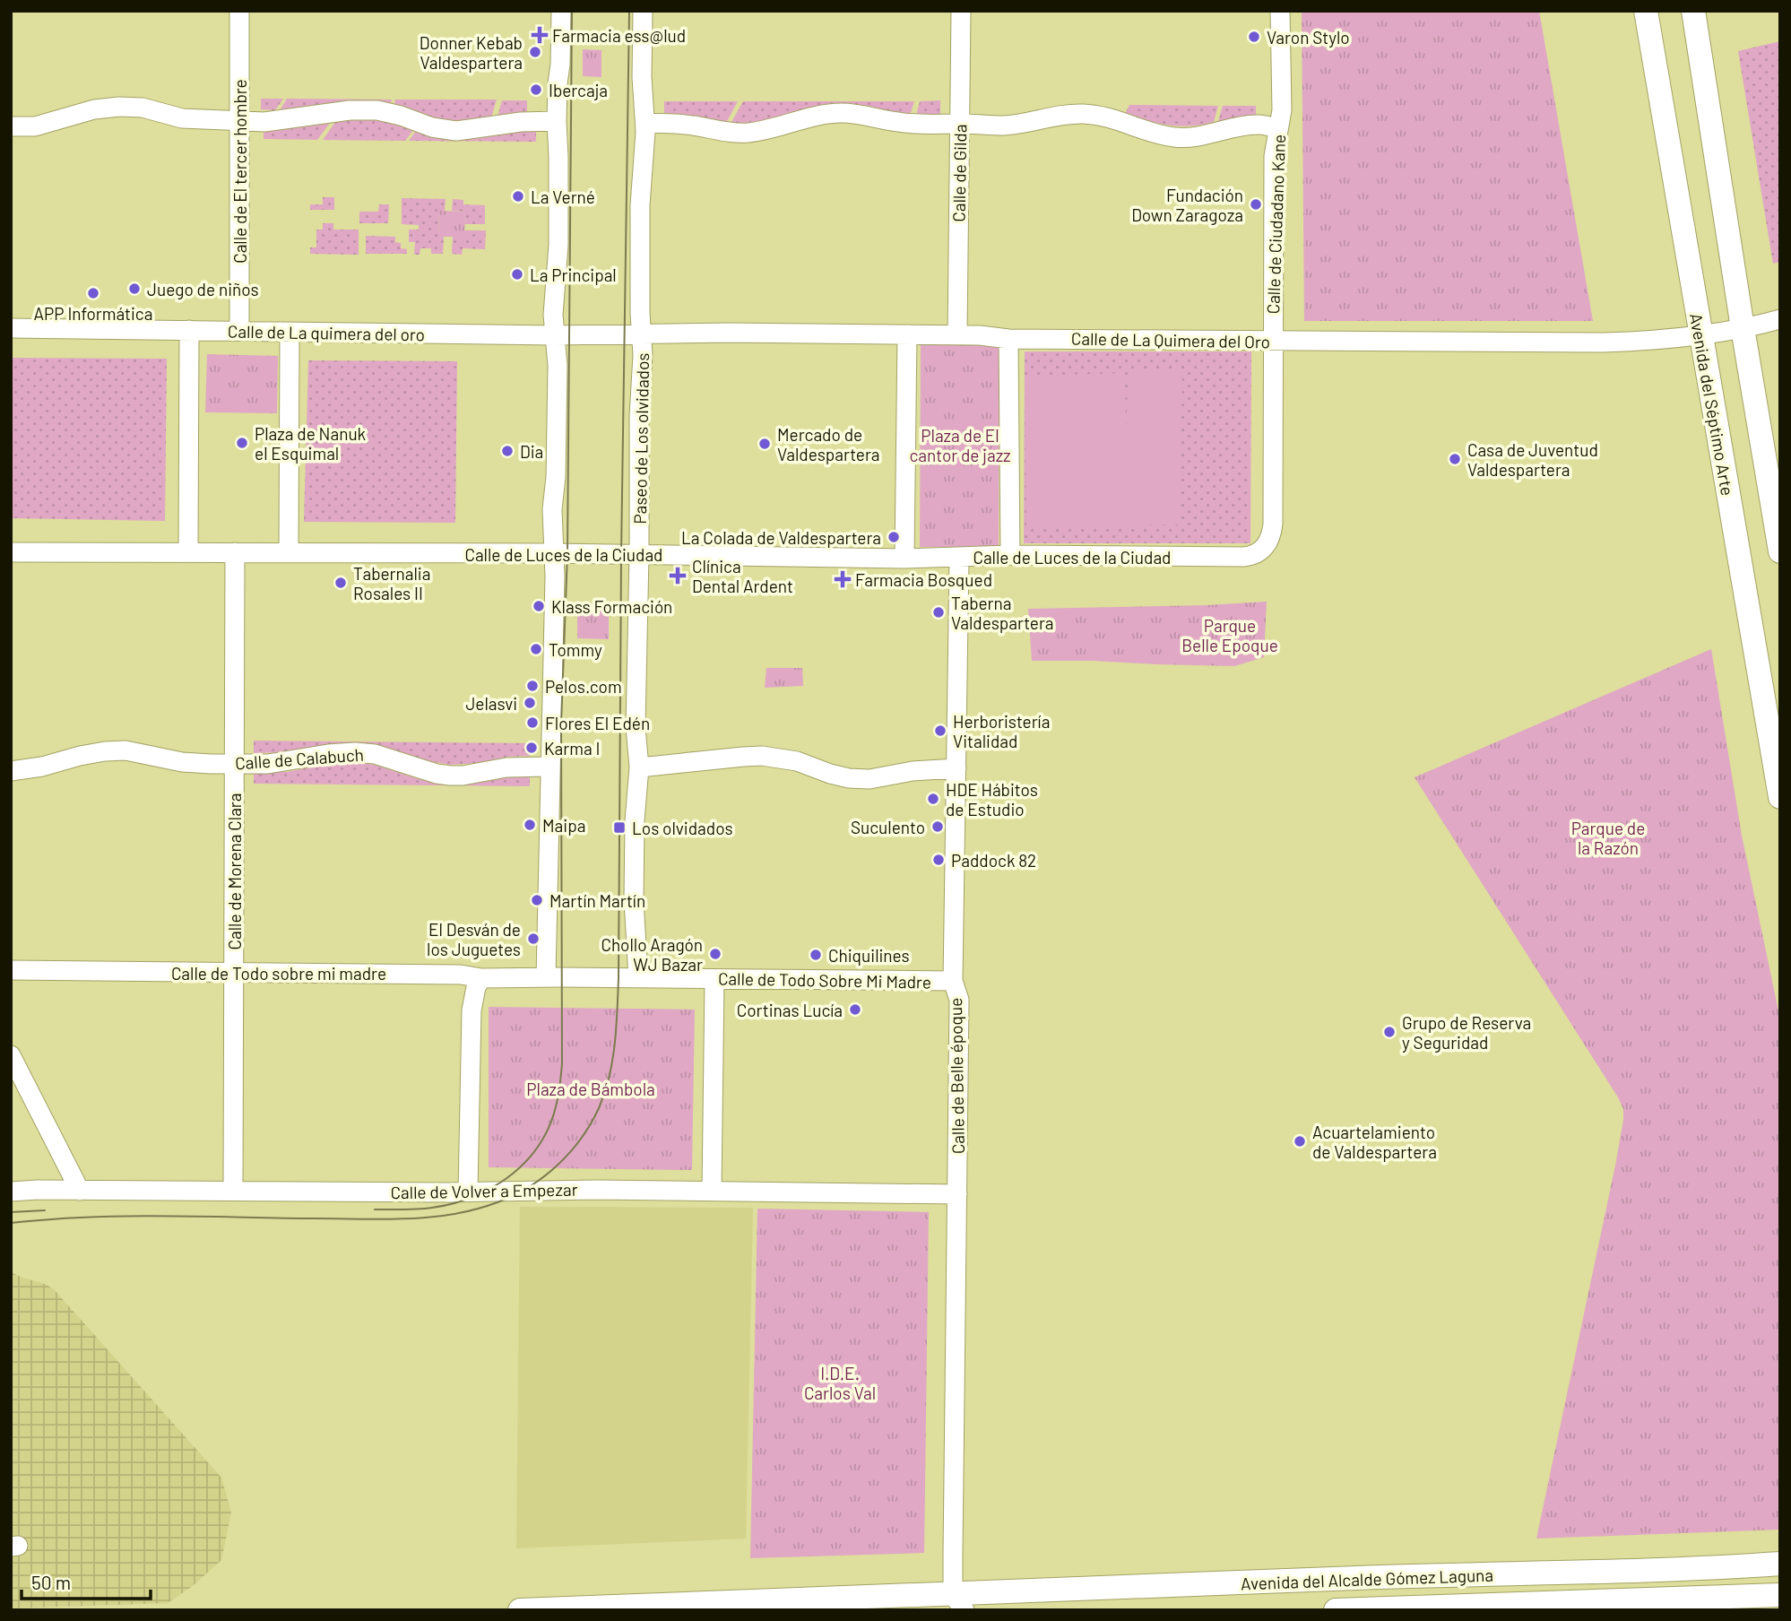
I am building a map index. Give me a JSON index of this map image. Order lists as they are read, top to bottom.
{
  "streets": {
    "main road": ["Avenida del Séptimo Arte", "Avenida del Alcalde Gómez Laguna"],
    "street": [
      "Calle de El tercer hombre",
      "Calle de Gilda",
      "Calle de Ciudadano Kane",
      "Calle de La quimera del oro",
      "Calle de La Quimera del Oro",
      "Paseo de Los olvidados",
      "Calle de Luces de la Ciudad",
      "Calle de Calabuch",
      "Calle de Morena Clara",
      "Calle de Todo sobre mi madre",
      "Calle de Todo Sobre Mi Madre",
      "Calle de Belle époque",
      "Calle de Volver a Empezar"
    ]
  },
  "crossings": [
    ["Calle de El tercer hombre", "Calle de La quimera del oro"],
    ["Calle de Gilda", "Calle de La Quimera del Oro"],
    ["Calle de Ciudadano Kane", "Calle de La Quimera del Oro"],
    ["Calle de Ciudadano Kane", "Calle de Luces de la Ciudad"],
    ["Calle de La quimera del oro", "Calle de La Quimera del Oro"],
    ["Calle de La quimera del oro", "Paseo de Los olvidados"],
    ["Calle de La Quimera del Oro", "Avenida del Séptimo Arte"],
    ["Calle de La Quimera del Oro", "Paseo de Los olvidados"],
    ["Paseo de Los olvidados", "Calle de Luces de la Ciudad"],
    ["Paseo de Los olvidados", "Calle de Todo Sobre Mi Madre"],
    ["Calle de Luces de la Ciudad", "Calle de Morena Clara"],
    ["Calle de Luces de la Ciudad", "Calle de Belle époque"],
    ["Calle de Calabuch", "Calle de Morena Clara"],
    ["Calle de Morena Clara", "Calle de Todo sobre mi madre"],
    ["Calle de Morena Clara", "Calle de Volver a Empezar"],
    ["Calle de Todo sobre mi madre", "Calle de Todo Sobre Mi Madre"],
    ["Calle de Todo Sobre Mi Madre", "Calle de Belle époque"],
    ["Calle de Belle époque", "Calle de Volver a Empezar"],
    ["Calle de Belle époque", "Avenida del Alcalde Gómez Laguna"]
  ],
  "parks": [
    "Plaza de El cantor de jazz",
    "Parque Belle Epoque",
    "Parque de la Razón",
    "Plaza de Bámbola",
    "I.D.E. Carlos Val"
  ],
  "places": {
    "health": ["Farmacia ess@lud", "Clínica Dental Ardent", "Farmacia Bosqued"],
    "other": [
      "Varon Stylo",
      "Donner Kebab Valdespartera",
      "Ibercaja",
      "La Verné",
      "Fundación Down Zaragoza",
      "La Principal",
      "Juego de niños",
      "APP Informática",
      "Plaza de Nanuk el Esquimal",
      "Mercado de Valdespartera",
      "Dia",
      "Casa de Juventud Valdespartera",
      "La Colada de Valdespartera",
      "Tabernalia Rosales II",
      "Klass Formación",
      "Taberna Valdespartera",
      "Tommy",
      "Pelos.com",
      "Jelasvi",
      "Flores El Edén",
      "Herboristería Vitalidad",
      "Karma I",
      "HDE Hábitos de Estudio",
      "Maipa",
      "Suculento",
      "Paddock 82",
      "Martín Martín",
      "El Desván de los Juguetes",
      "Chollo Aragón WJ Bazar",
      "Chiquilines",
      "Cortinas Lucía",
      "Grupo de Reserva y Seguridad",
      "Acuartelamiento de Valdespartera"
    ],
    "transit": ["Los olvidados"]
  },
  "scale_bar": "50 m"
}
